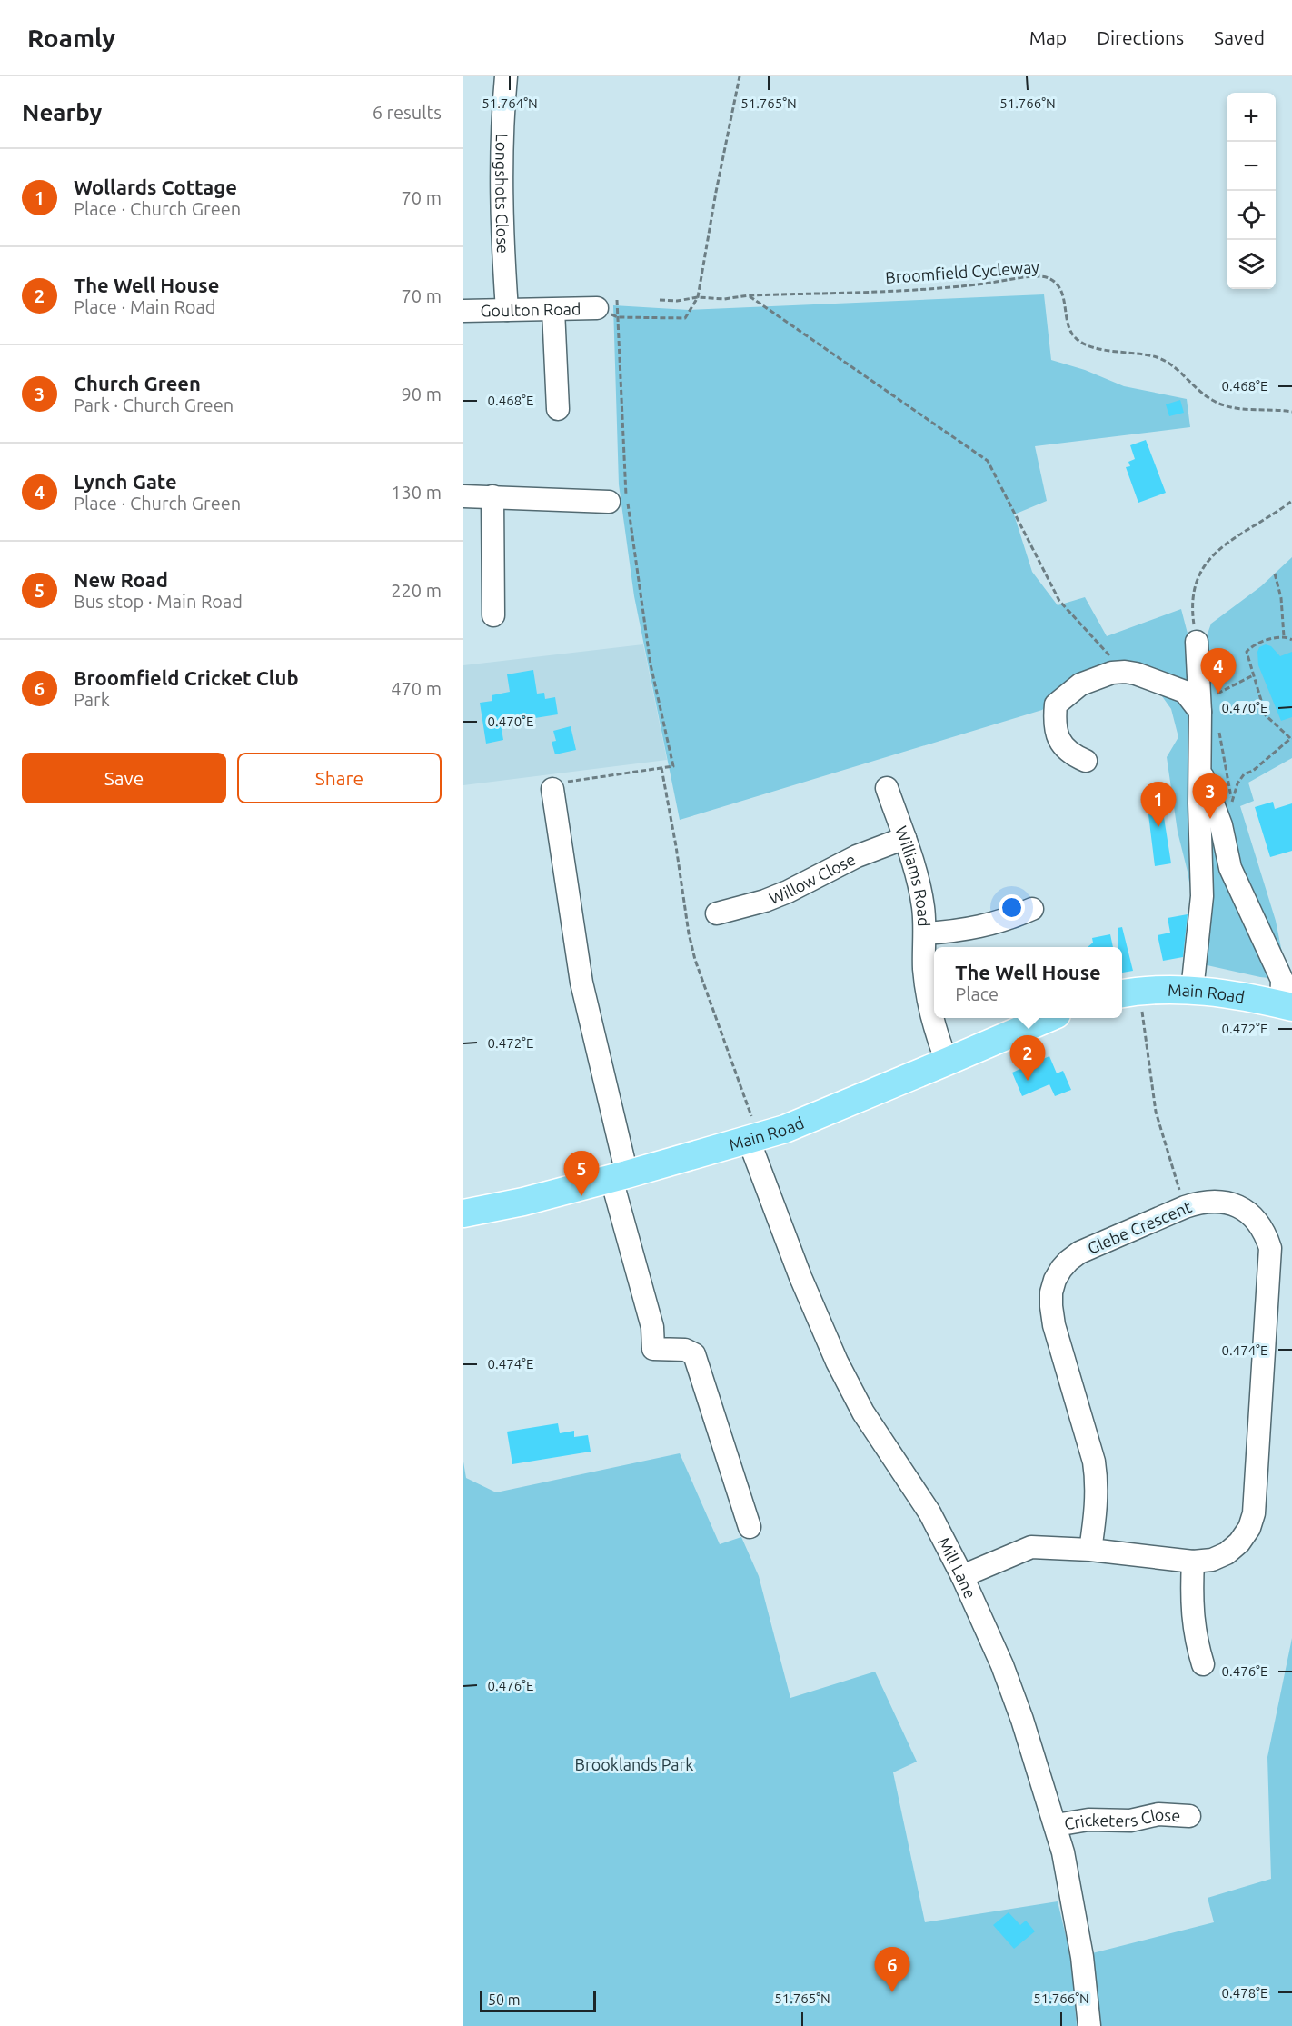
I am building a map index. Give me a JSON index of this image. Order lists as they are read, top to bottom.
{
  "streets": {
    "main road": ["Main Road"],
    "street": [
      "Longshots Close",
      "Goulton Road",
      "Williams Road",
      "Willow Close",
      "Glebe Crescent",
      "Mill Lane",
      "Cricketers Close"
    ],
    "path": ["Broomfield Cycleway"]
  },
  "crossings": [
    ["Longshots Close", "Goulton Road"],
    ["Williams Road", "Willow Close"],
    ["Williams Road", "Main Road"],
    ["Main Road", "Mill Lane"],
    ["Glebe Crescent", "Mill Lane"],
    ["Mill Lane", "Cricketers Close"]
  ],
  "parks": ["Brooklands Park"],
  "scale_bar": "50 m",
  "page": {
    "header": "Roamly",
    "nav": ["Map", "Directions", "Saved"],
    "heading": ["Nearby", "6 results"],
    "map_buttons": ["+", "−"],
    "list": [
      {
        "mark": "1",
        "name": "Wollards Cottage",
        "note": "Place · Church Green",
        "value": "70 m"
      },
      {
        "mark": "2",
        "name": "The Well House",
        "note": "Place · Main Road",
        "value": "70 m"
      },
      {
        "mark": "3",
        "name": "Church Green",
        "note": "Park · Church Green",
        "value": "90 m"
      },
      {
        "mark": "4",
        "name": "Lynch Gate",
        "note": "Place · Church Green",
        "value": "130 m"
      },
      {
        "mark": "5",
        "name": "New Road",
        "note": "Bus stop · Main Road",
        "value": "220 m"
      },
      {
        "mark": "6",
        "name": "Broomfield Cricket Club",
        "note": "Park",
        "value": "470 m"
      }
    ],
    "pins": [
      "4",
      "3",
      "1",
      "2",
      "5",
      "6"
    ],
    "buttons": ["Save", "Share"],
    "popup": ["The Well House", "Place"],
    "scale": "50 m"
  },
  "coordinates": [
    "51.764°N",
    "51.765°N",
    "51.766°N",
    "0.468°E",
    "0.470°E",
    "0.472°E",
    "0.474°E",
    "0.476°E",
    "0.478°E"
  ]
}
